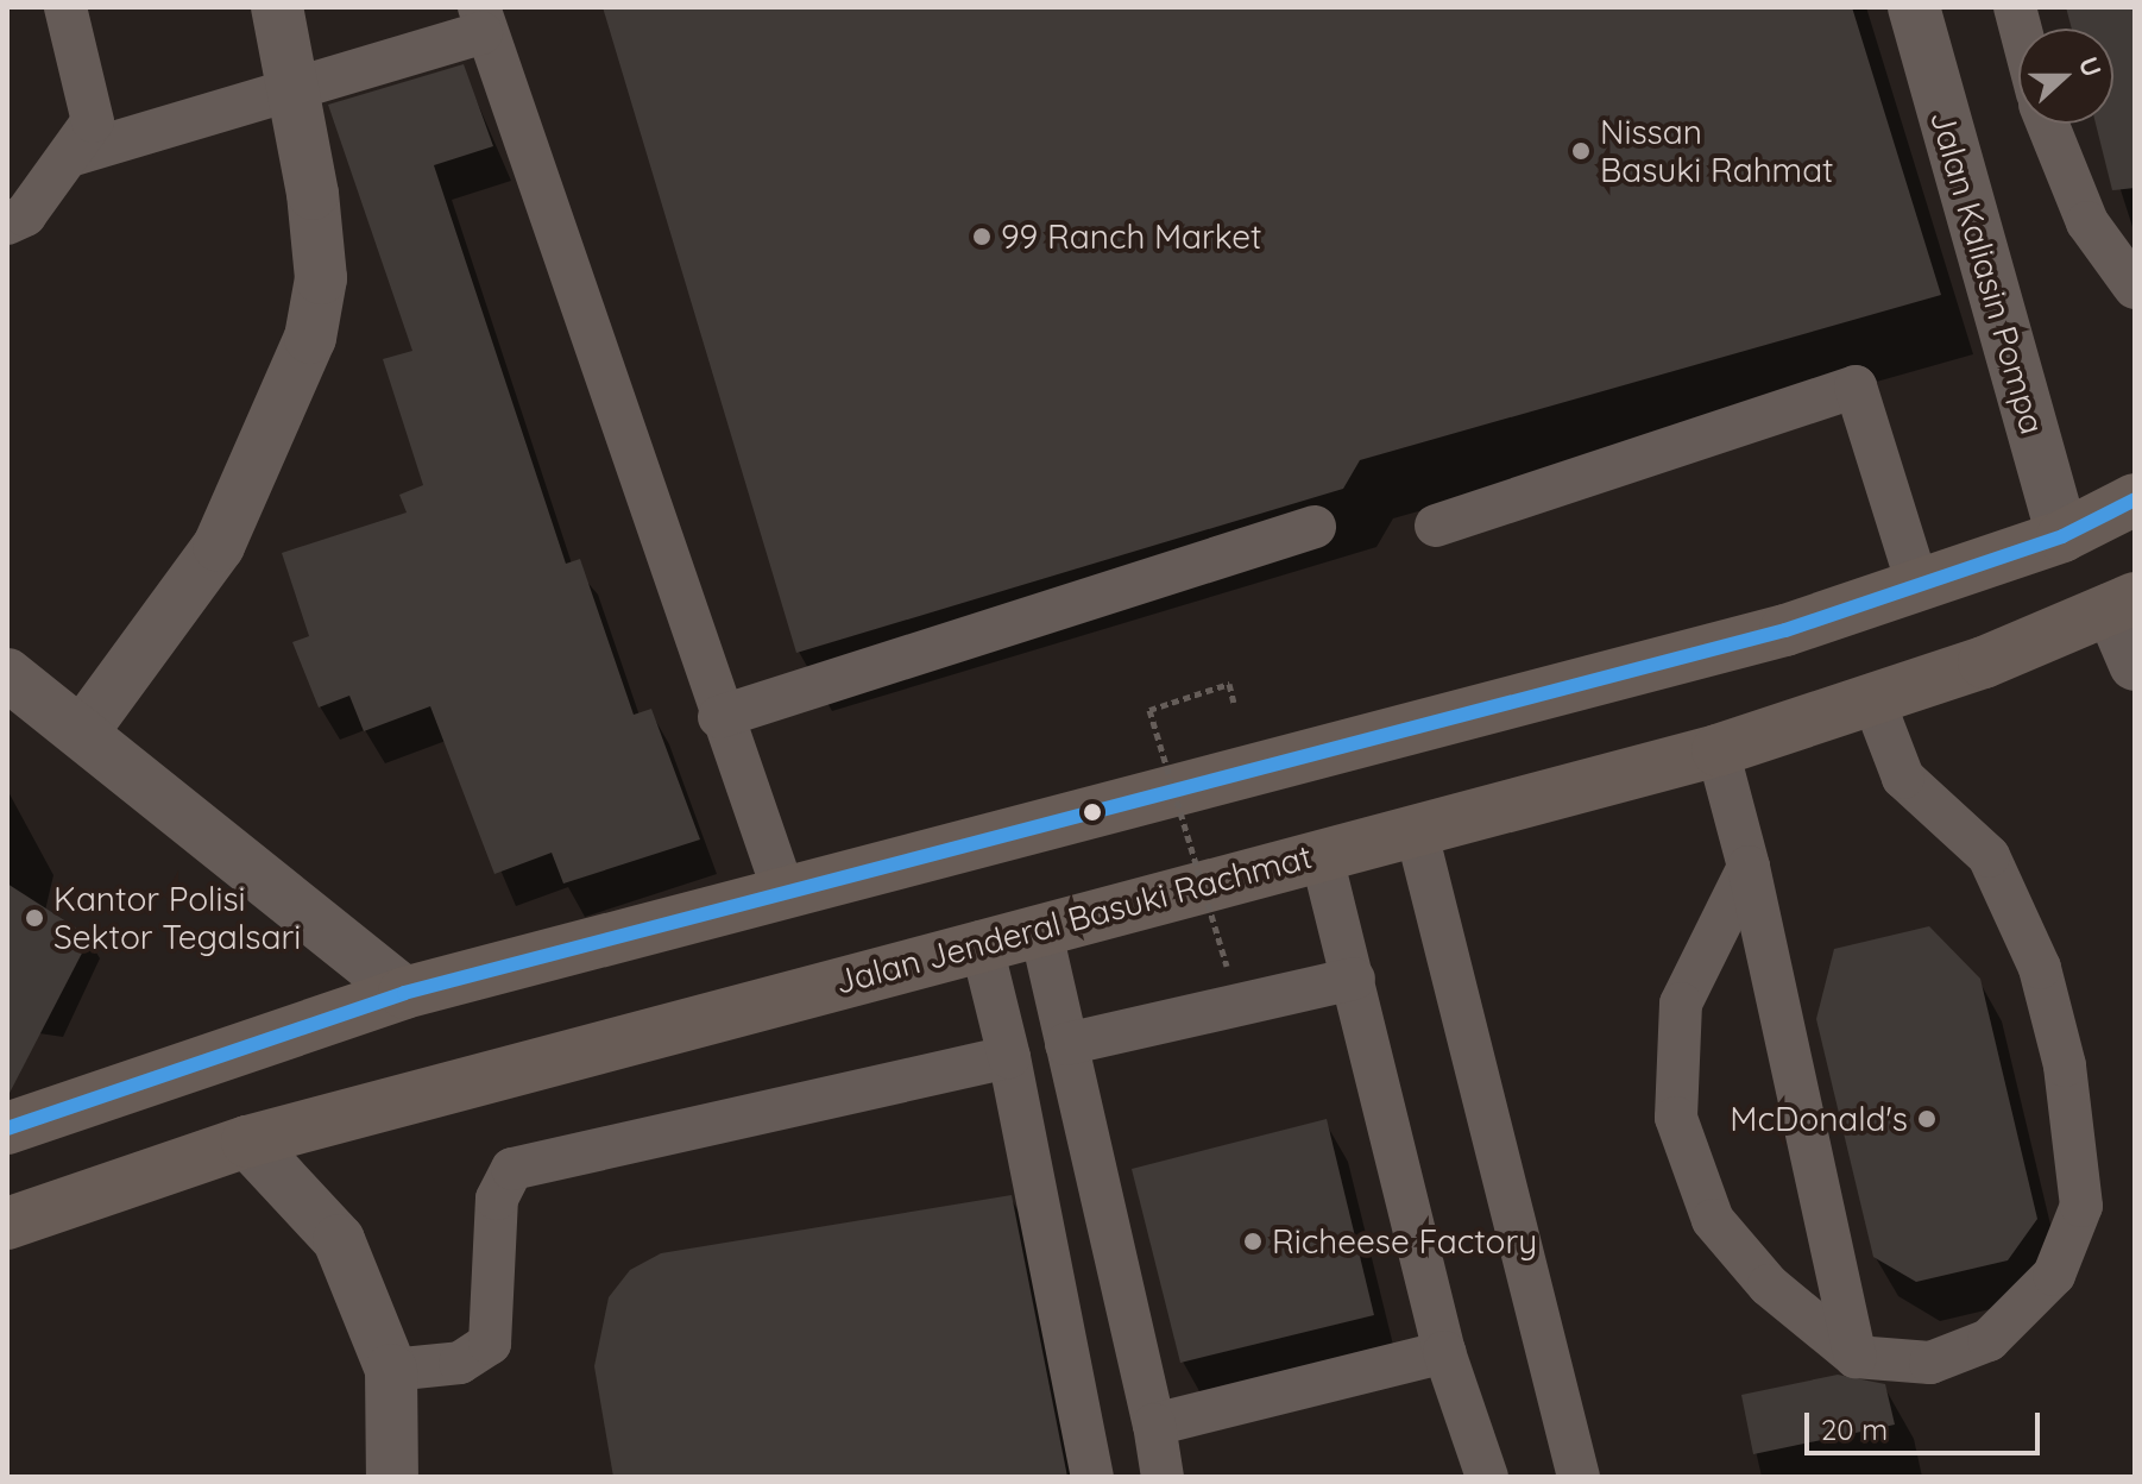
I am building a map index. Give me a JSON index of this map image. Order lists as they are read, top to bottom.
{
  "streets": {
    "main road": ["Jalan Jenderal Basuki Rachmat"],
    "street": ["Jalan Kaliasin Pompa"]
  },
  "places": [
    "Nissan Basuki Rahmat",
    "99 Ranch Market",
    "Kantor Polisi Sektor Tegalsari",
    "McDonald's",
    "Richeese Factory"
  ],
  "scale_bar": "20 m",
  "north": "right"
}
